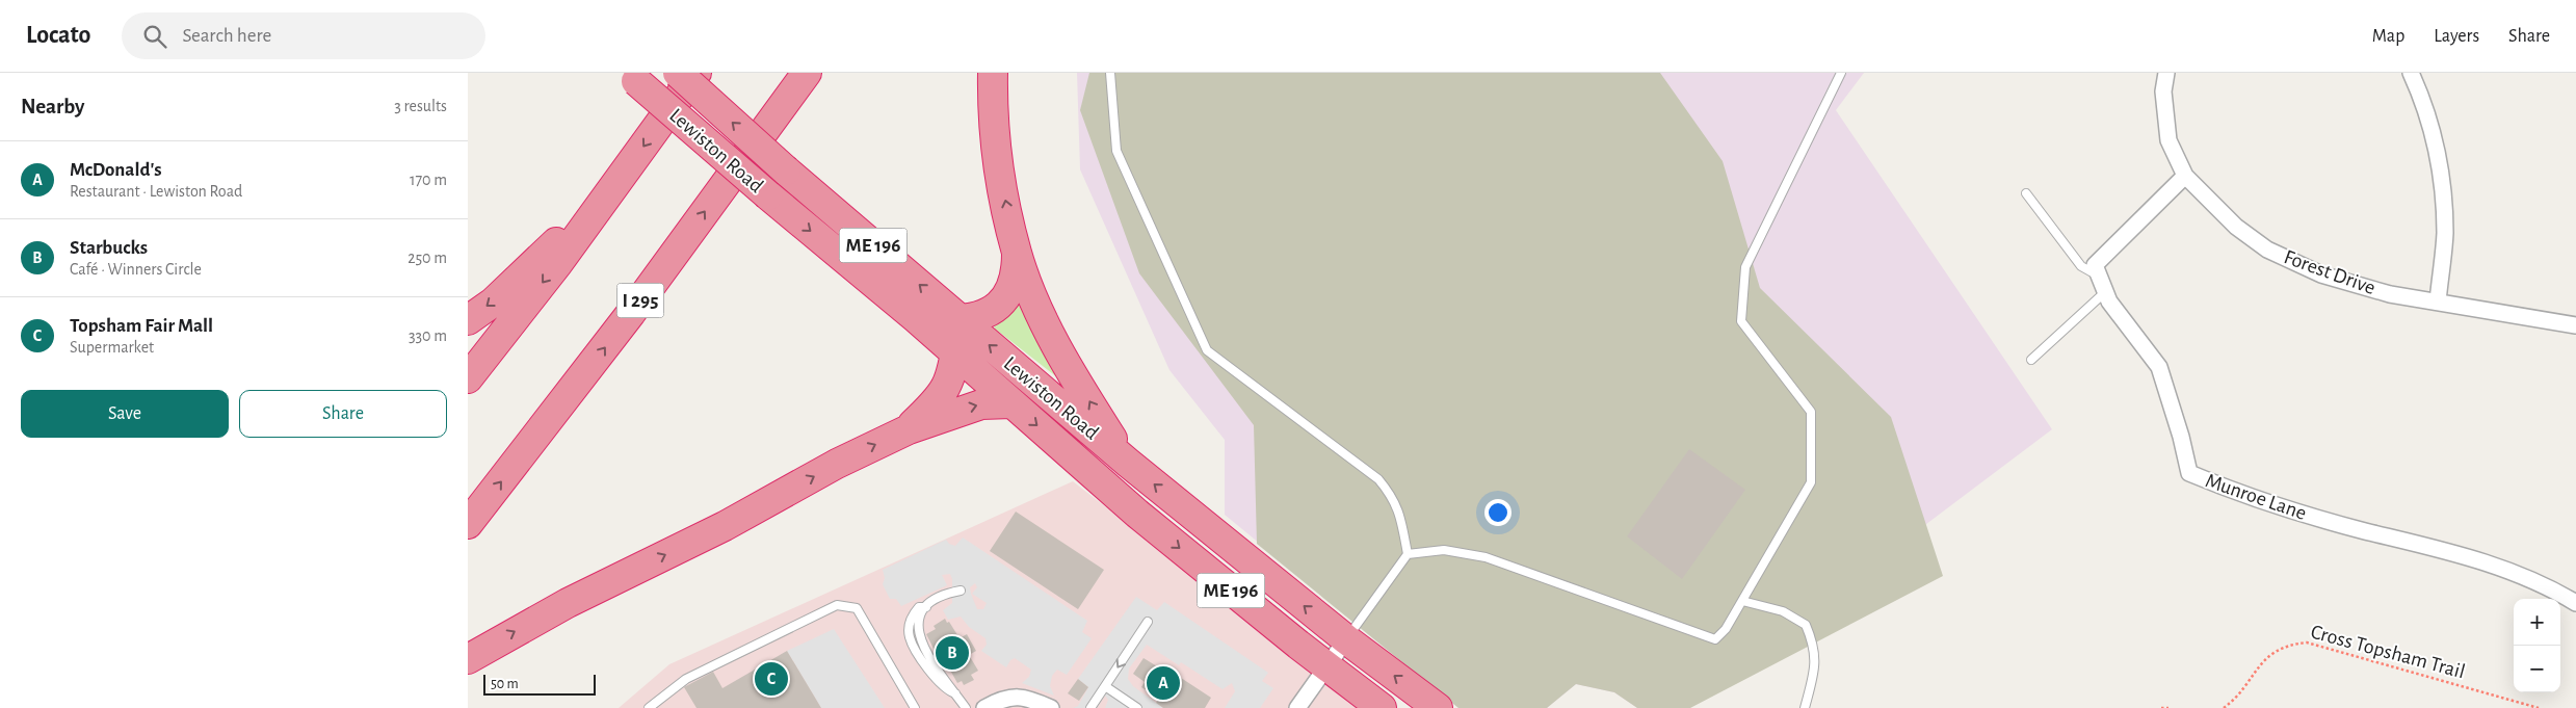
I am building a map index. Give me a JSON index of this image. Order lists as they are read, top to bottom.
{
  "streets": {
    "highway": ["Lewiston Road", "ME 196", "I 295"],
    "street": ["Forest Drive", "Munroe Lane"],
    "path": ["Cross Topsham Trail"]
  },
  "scale_bar": "50 m",
  "page": {
    "header": "Locato",
    "search": "Search here",
    "nav": ["Map", "Layers", "Share"],
    "heading": ["Nearby", "3 results"],
    "list": [
      {
        "mark": "A",
        "name": "McDonald's",
        "note": "Restaurant · Lewiston Road",
        "value": "170 m"
      },
      {
        "mark": "B",
        "name": "Starbucks",
        "note": "Café · Winners Circle",
        "value": "250 m"
      },
      {
        "mark": "C",
        "name": "Topsham Fair Mall",
        "note": "Supermarket",
        "value": "330 m"
      }
    ],
    "buttons": ["Save", "Share"],
    "map_buttons": ["+", "−"],
    "pins": ["B", "C", "A"],
    "scale": "50 m"
  }
}
